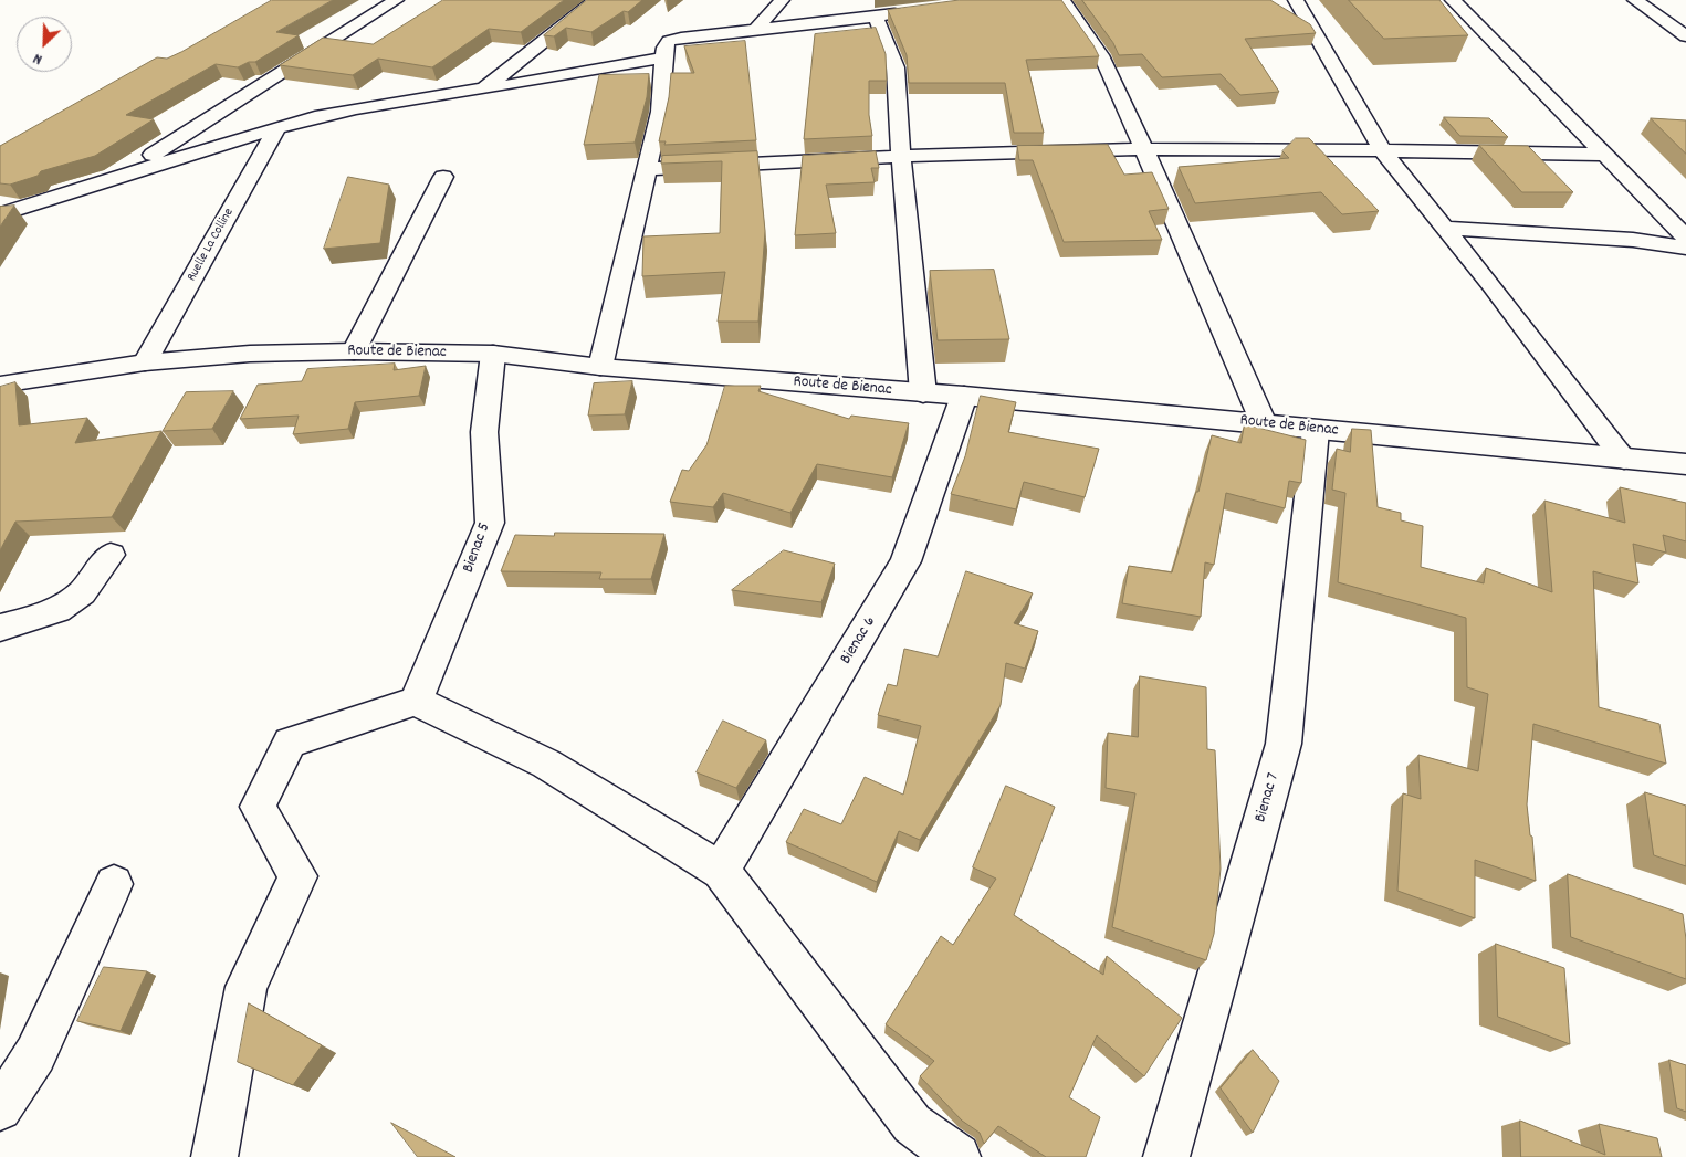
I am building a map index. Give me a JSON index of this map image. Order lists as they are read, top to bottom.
{
  "streets": {
    "street": [
      "Ruelle La Colline",
      "Route de Bienac",
      "Bienac 5",
      "Bienac 6",
      "Bienac 7"
    ]
  },
  "crossings": [
    ["Ruelle La Colline", "Route de Bienac"],
    ["Route de Bienac", "Bienac 5"],
    ["Route de Bienac", "Bienac 6"],
    ["Route de Bienac", "Bienac 7"]
  ],
  "north": "bottom left"
}
